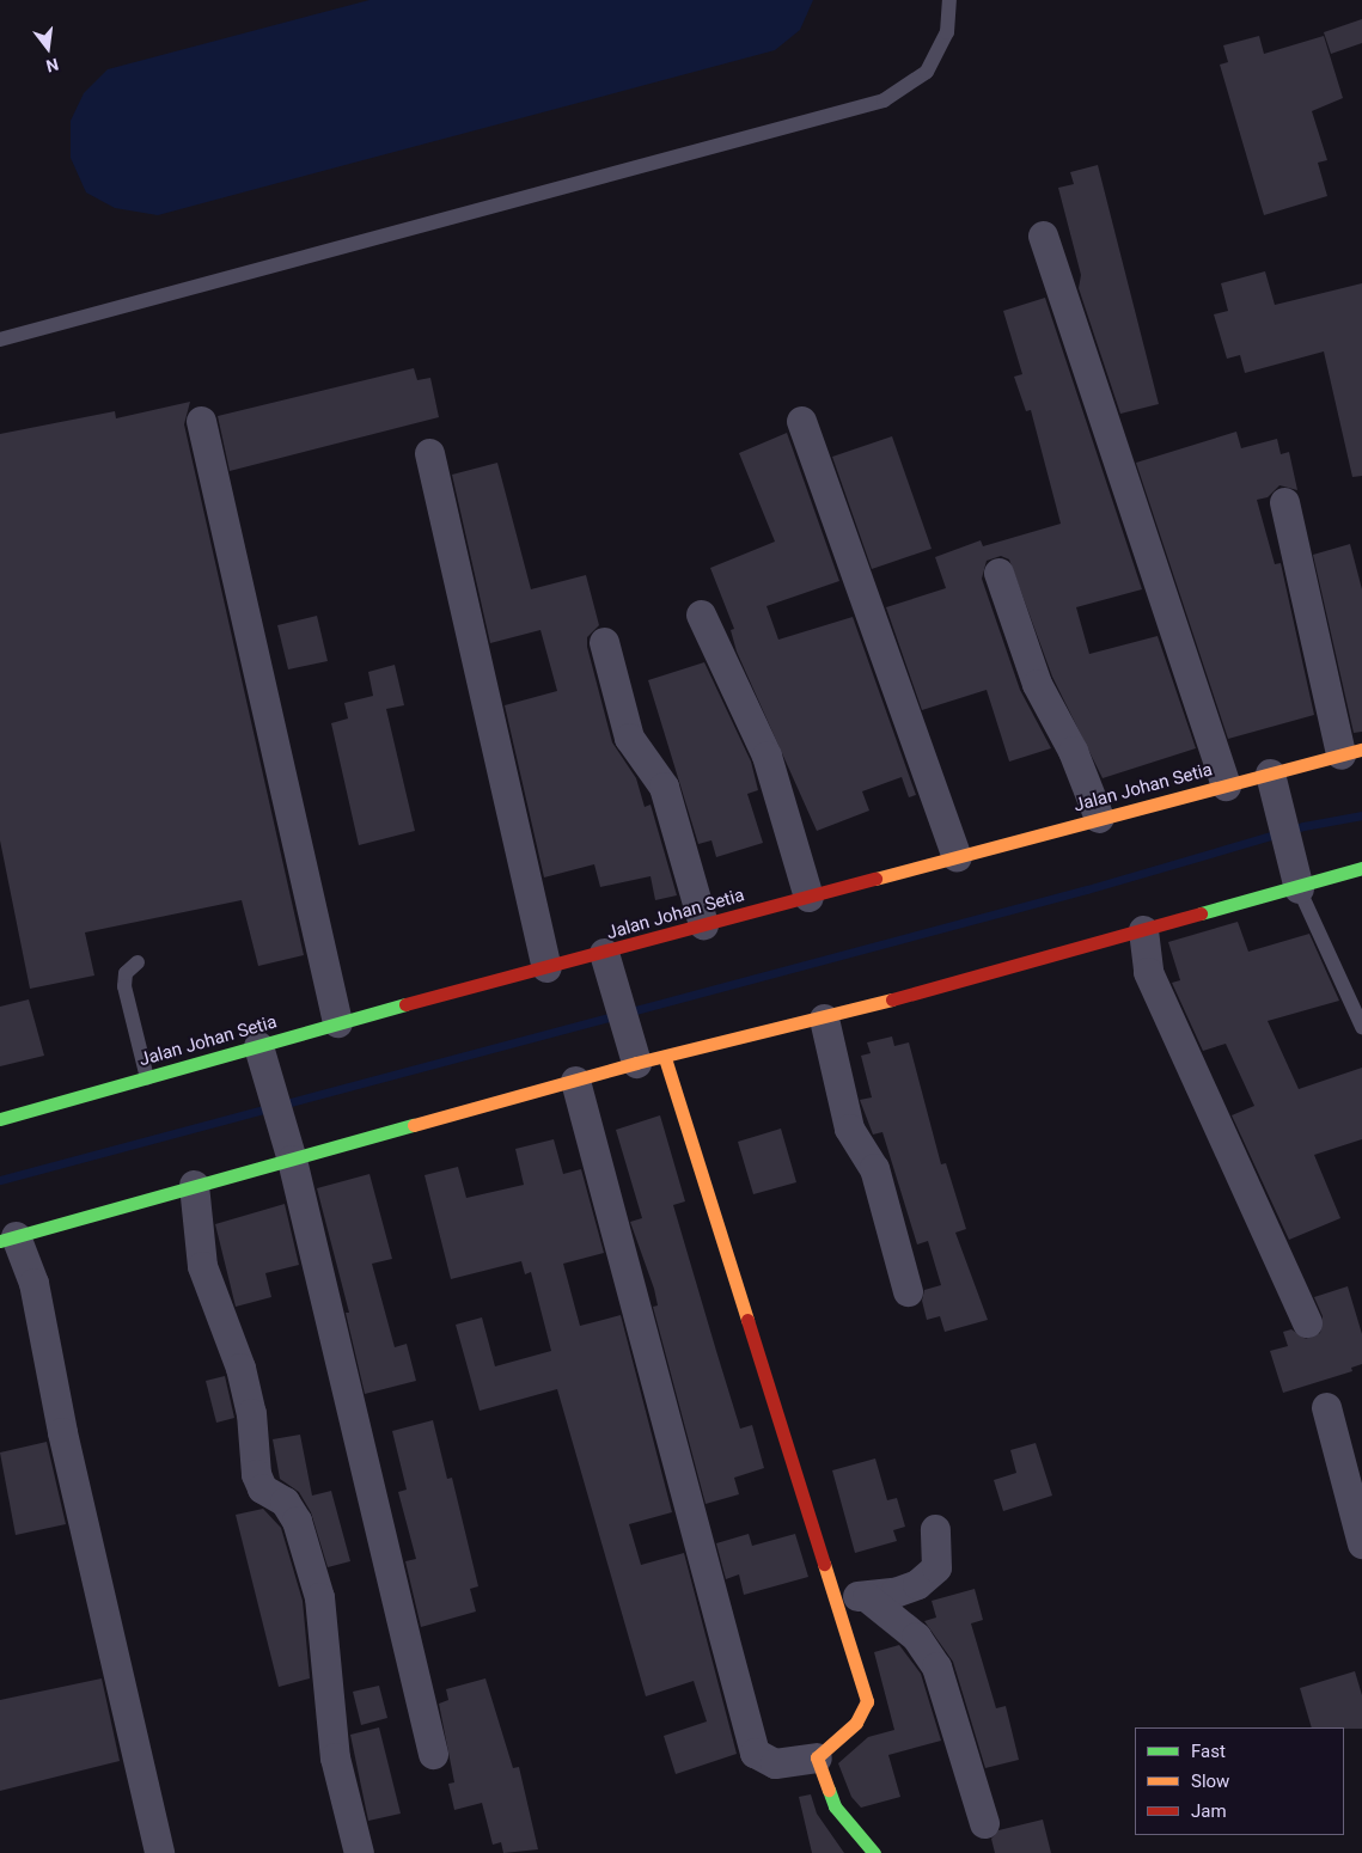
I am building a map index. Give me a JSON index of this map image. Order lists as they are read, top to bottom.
{
  "streets": {
    "street": ["Jalan Johan Setia"]
  },
  "legend": ["Fast", "Slow", "Jam"],
  "north": "bottom"
}
